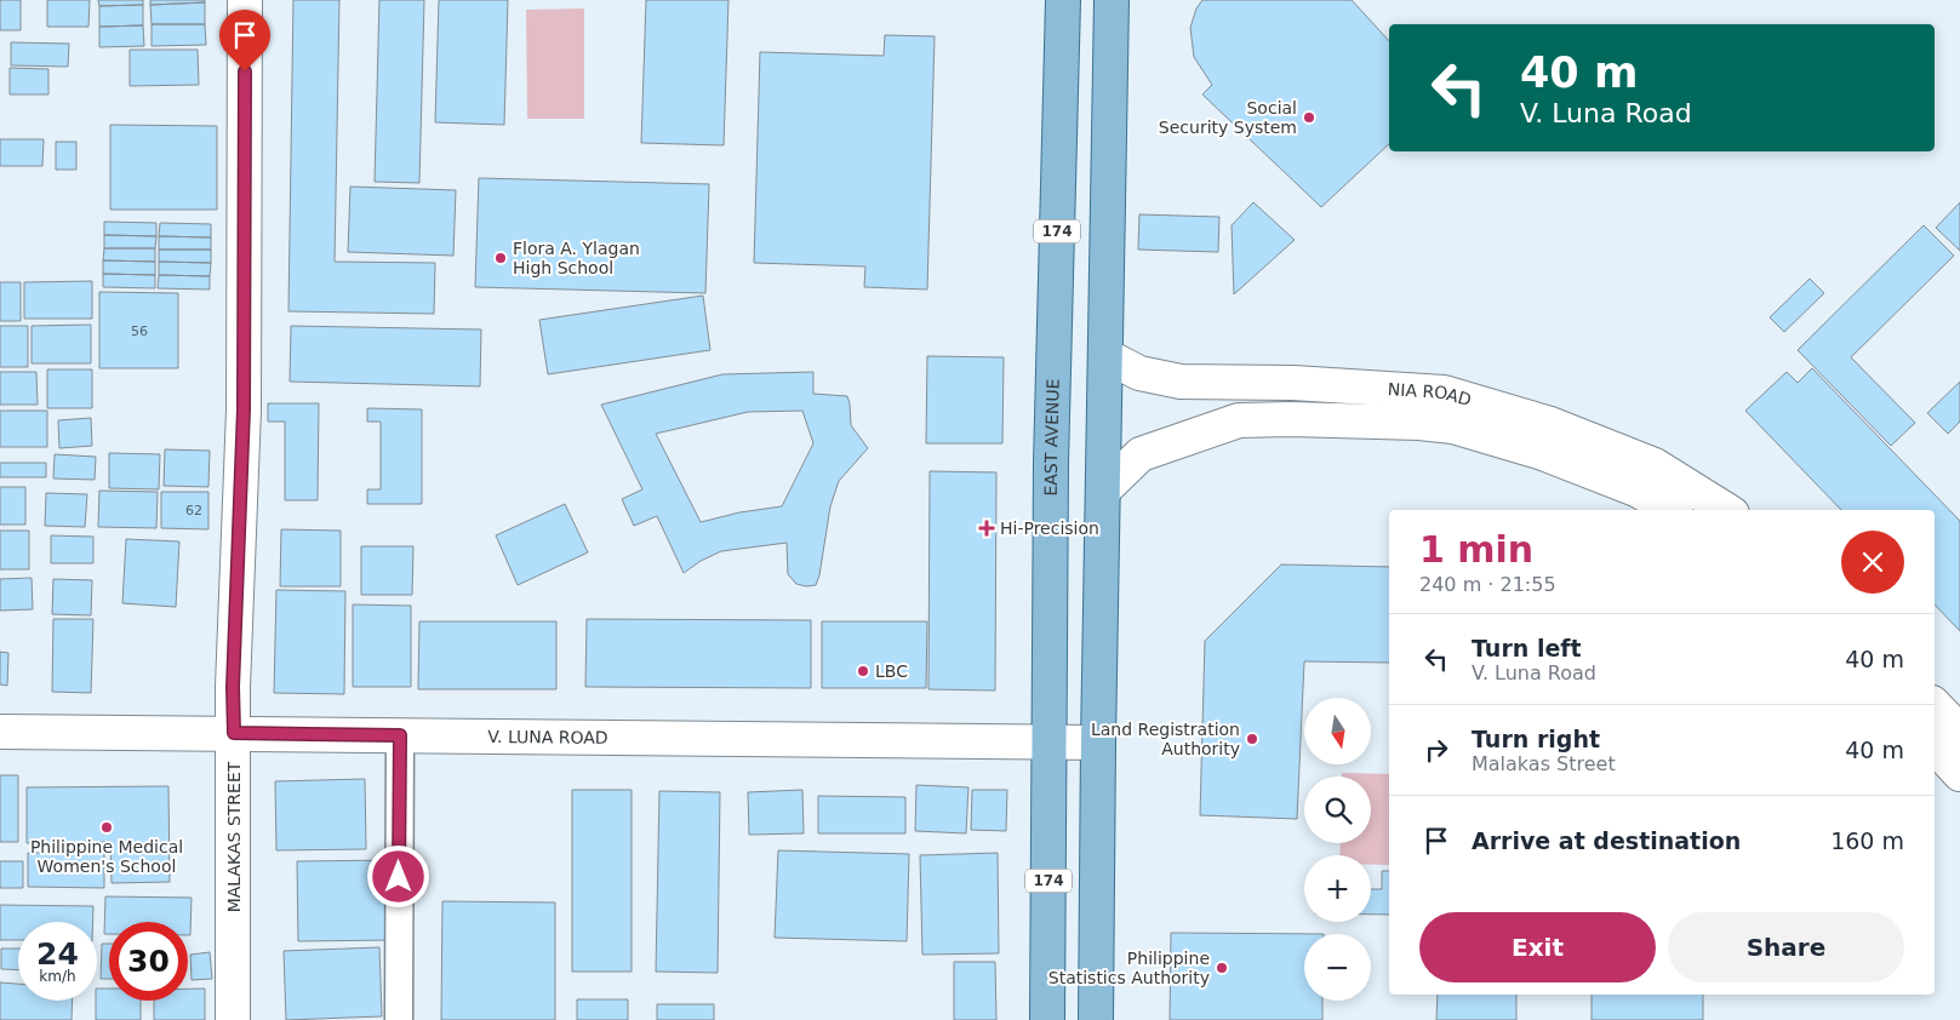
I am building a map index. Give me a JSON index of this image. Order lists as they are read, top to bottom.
{
  "streets": {
    "main road": ["174", "EAST AVENUE"],
    "street": ["NIA ROAD", "V. LUNA ROAD", "MALAKAS STREET"]
  },
  "crossings": [
    ["EAST AVENUE", "V. LUNA ROAD"],
    ["V. LUNA ROAD", "MALAKAS STREET"]
  ],
  "places": {
    "other": [
      "Social Security System",
      "Flora A. Ylagan High School",
      "LBC",
      "Land Registration Authority",
      "Philippine Medical Women's School",
      "Philippine Statistics Authority"
    ],
    "health": ["Hi-Precision"]
  },
  "house_numbers": ["56", "62"],
  "north": "bottom",
  "page": {
    "turn": ["40 m", "V. Luna Road"],
    "heading": ["1 min", "240 m · 21:55"],
    "list": [
      {
        "name": "Turn left",
        "note": "V. Luna Road",
        "value": "40 m"
      },
      {
        "name": "Turn right",
        "note": "Malakas Street",
        "value": "40 m"
      },
      {
        "name": "Arrive at destination",
        "value": "160 m"
      }
    ],
    "map_buttons": ["+", "−"],
    "buttons": ["Exit", "Share"],
    "speed": "24 km/h",
    "limit": "30"
  }
}
